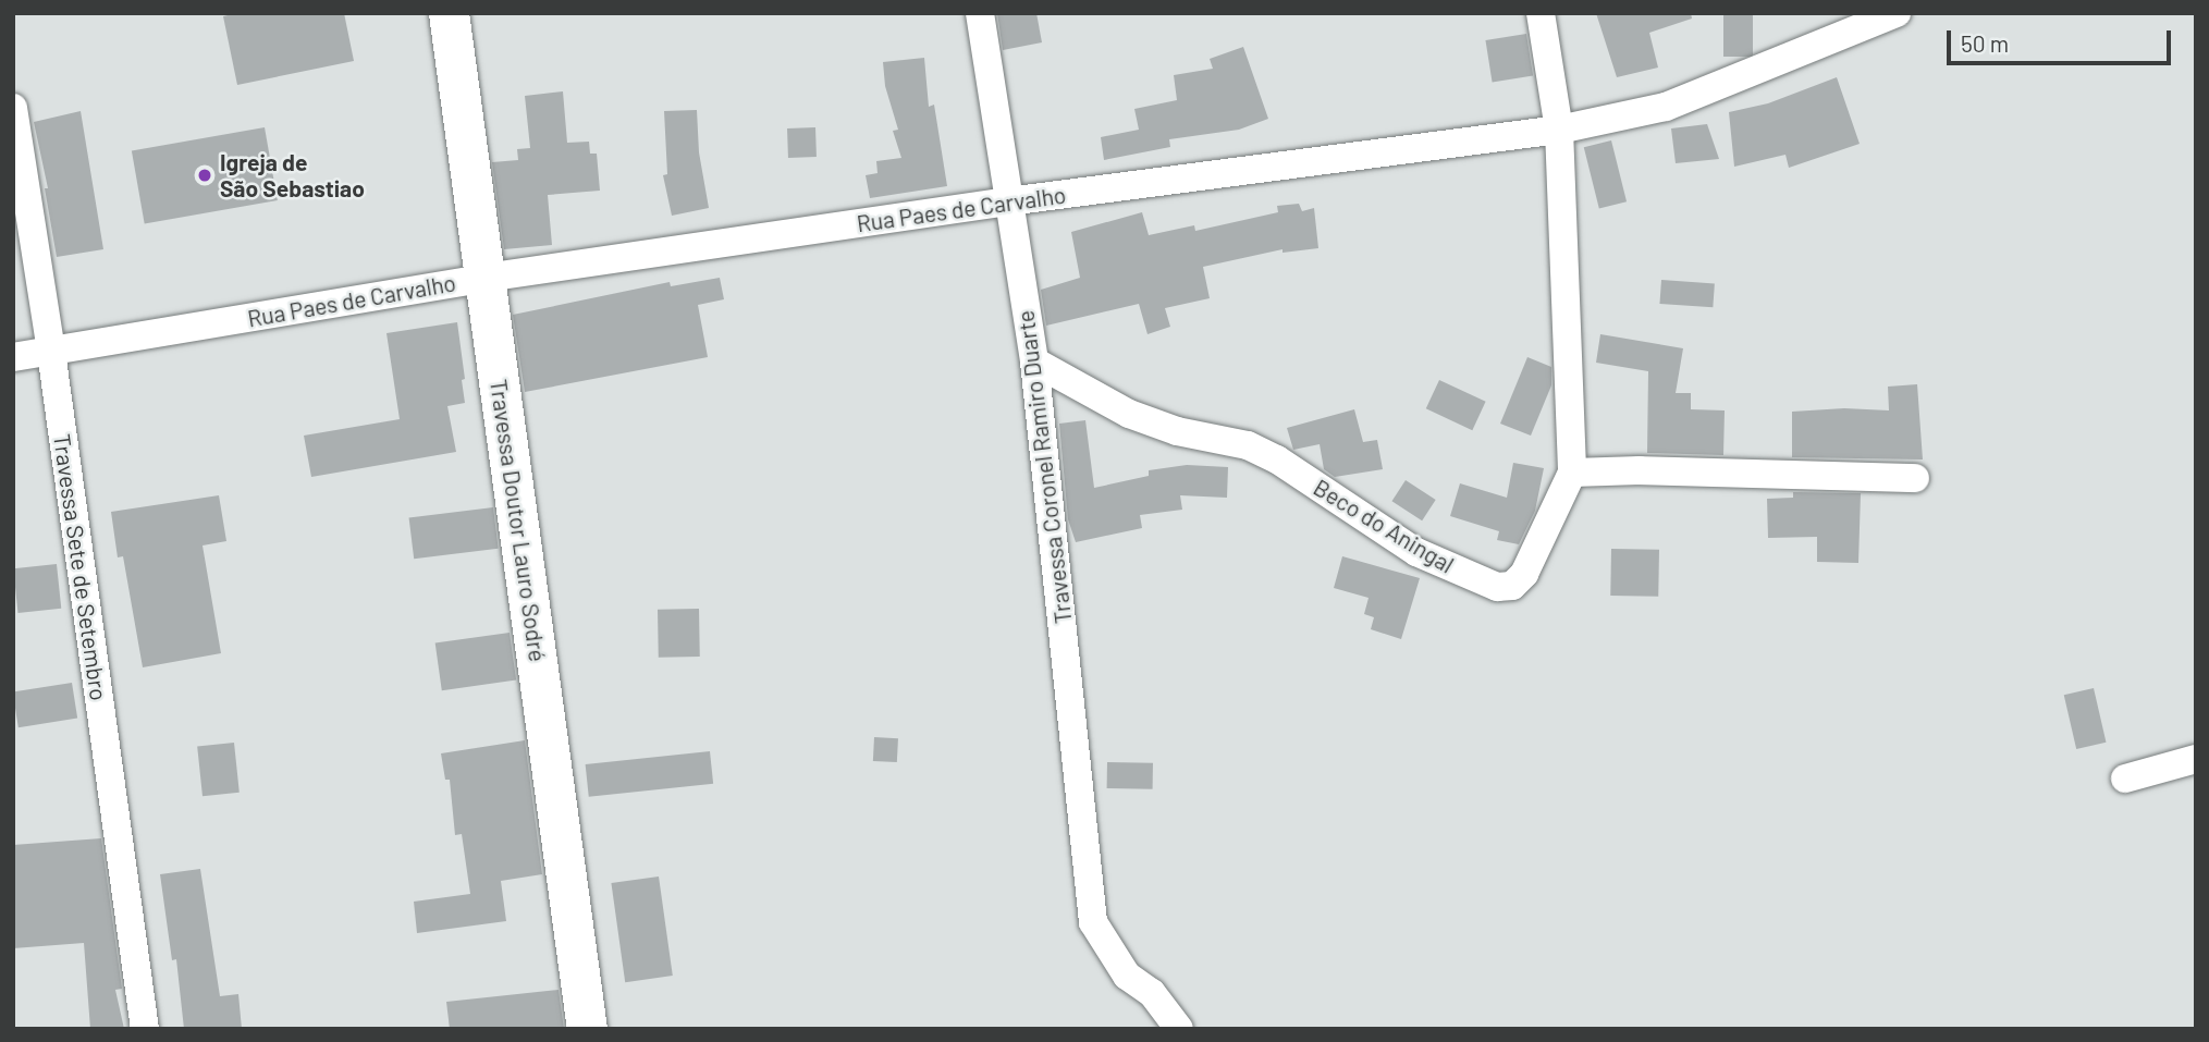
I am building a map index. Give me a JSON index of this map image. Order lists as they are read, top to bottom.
{
  "streets": {
    "street": [
      "Rua Paes de Carvalho",
      "Travessa Coronel Ramiro Duarte",
      "Travessa Doutor Lauro Sodré",
      "Beco do Aningal",
      "Travessa Sete de Setembro"
    ]
  },
  "crossings": [
    ["Rua Paes de Carvalho", "Travessa Coronel Ramiro Duarte"],
    ["Rua Paes de Carvalho", "Travessa Doutor Lauro Sodré"],
    ["Rua Paes de Carvalho", "Travessa Sete de Setembro"],
    ["Travessa Coronel Ramiro Duarte", "Beco do Aningal"]
  ],
  "places": ["Igreja de São Sebastiao"],
  "scale_bar": "50 m"
}
